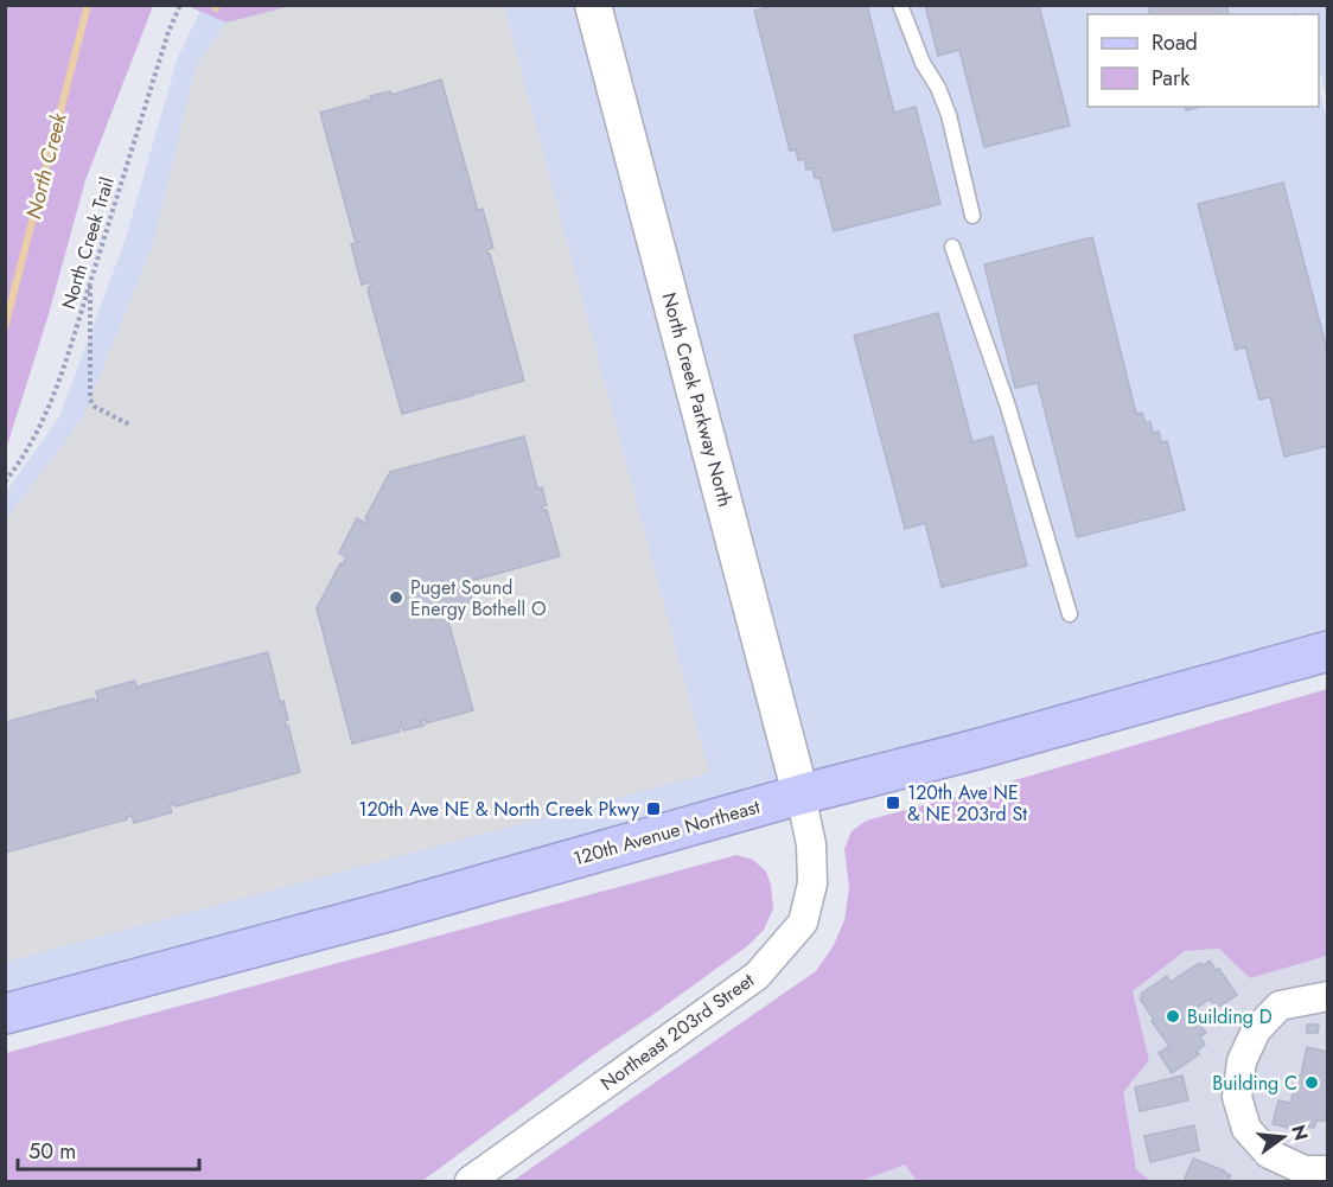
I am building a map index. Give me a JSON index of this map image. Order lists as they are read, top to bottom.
{
  "streets": {
    "main road": ["120th Avenue Northeast"],
    "street": ["North Creek Parkway North", "Northeast 203rd Street"],
    "path": ["North Creek Trail"]
  },
  "crossings": [
    ["North Creek Parkway North", "120th Avenue Northeast"],
    ["North Creek Parkway North", "Northeast 203rd Street"],
    ["120th Avenue Northeast", "Northeast 203rd Street"]
  ],
  "water": ["North Creek"],
  "places": {
    "other": ["Puget Sound Energy Bothell O", "Building D", "Building C"],
    "transit": ["120th Ave NE & NE 203rd St", "120th Ave NE & North Creek Pkwy"]
  },
  "legend": ["Road", "Park"],
  "scale_bar": "50 m",
  "north": "right"
}
